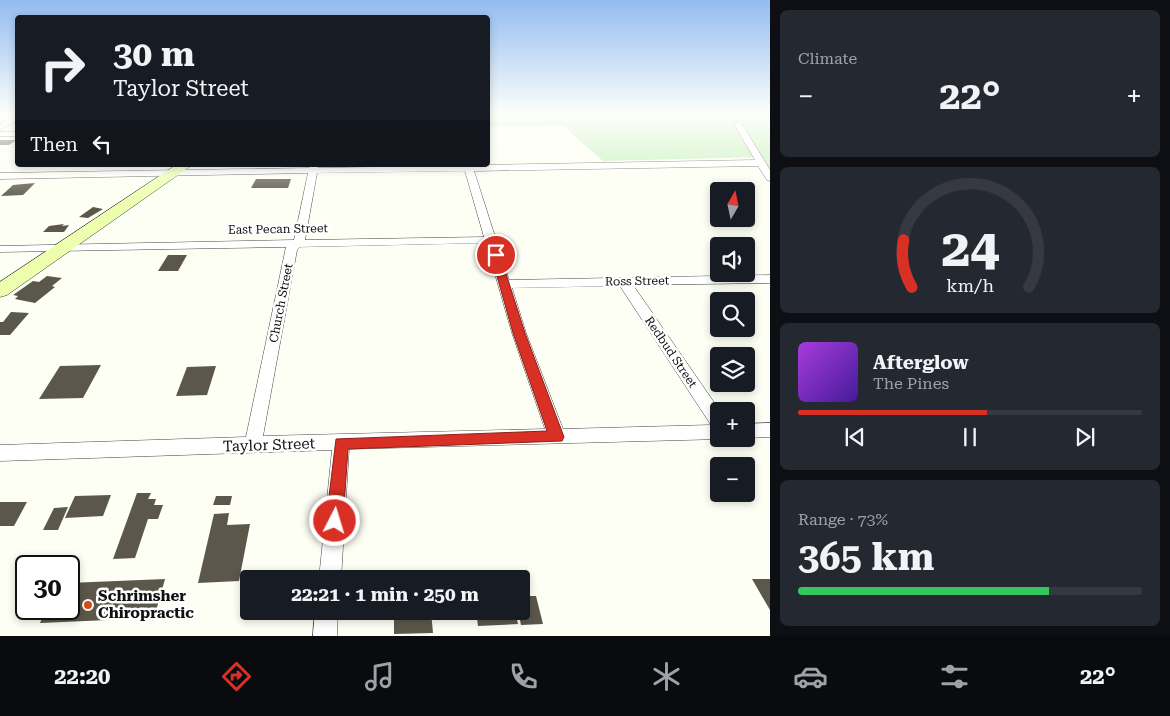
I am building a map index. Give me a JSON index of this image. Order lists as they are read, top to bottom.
{
  "streets": {
    "street": [
      "East Pecan Street",
      "Ross Street",
      "Church Street",
      "Redbud Street",
      "Taylor Street"
    ]
  },
  "crossings": [
    ["East Pecan Street", "Church Street"],
    ["Ross Street", "Redbud Street"],
    ["Church Street", "Taylor Street"]
  ],
  "places": ["Schrimsher Chiropractic"],
  "north": "top",
  "page": {
    "tile": [
      "Climate",
      ["Range · 73%", "365 km"]
    ],
    "turn": ["30 m", "Taylor Street"],
    "heat": ["−", "22°", "+"],
    "then": "Then",
    "map_buttons": ["+", "−"],
    "song": ["Afterglow", "The Pines"],
    "limit": "30",
    "trip": "22:21 · 1 min · 250 m",
    "tabs": ["22:20", "22°"],
    "gauge": ["24", "km/h"]
  }
}
